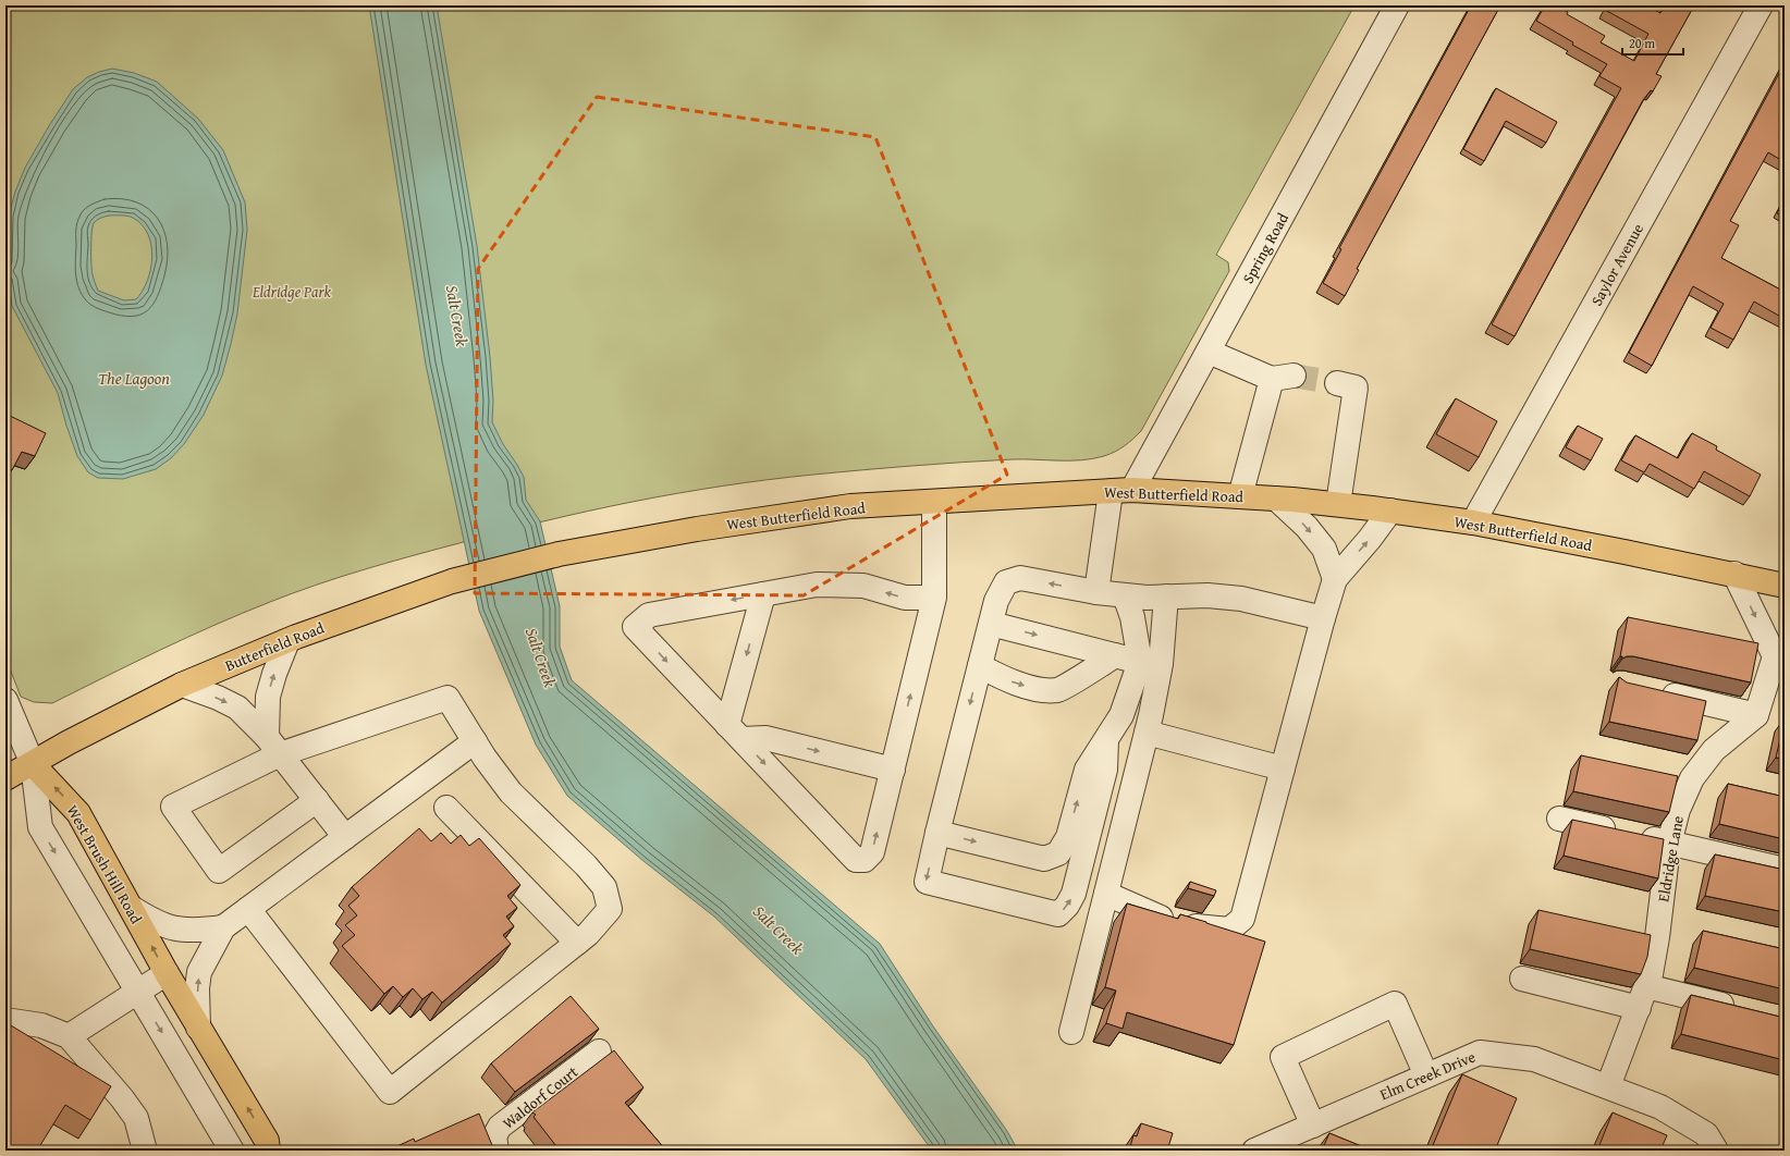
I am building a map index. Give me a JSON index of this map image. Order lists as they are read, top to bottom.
{
  "streets": {
    "main road": ["West Butterfield Road", "Butterfield Road", "West Brush Hill Road"],
    "street": [
      "Spring Road",
      "Saylor Avenue",
      "Eldridge Lane",
      "Elm Creek Drive",
      "Waldorf Court"
    ]
  },
  "crossings": [
    ["Spring Road", "West Butterfield Road"],
    ["Saylor Avenue", "West Butterfield Road"],
    ["West Butterfield Road", "Butterfield Road"],
    ["Butterfield Road", "West Brush Hill Road"],
    ["Eldridge Lane", "Elm Creek Drive"]
  ],
  "one_way": ["West Brush Hill Road"],
  "water": ["Salt Creek", "The Lagoon"],
  "parks": ["Eldridge Park"],
  "scale_bar": "20 m"
}
